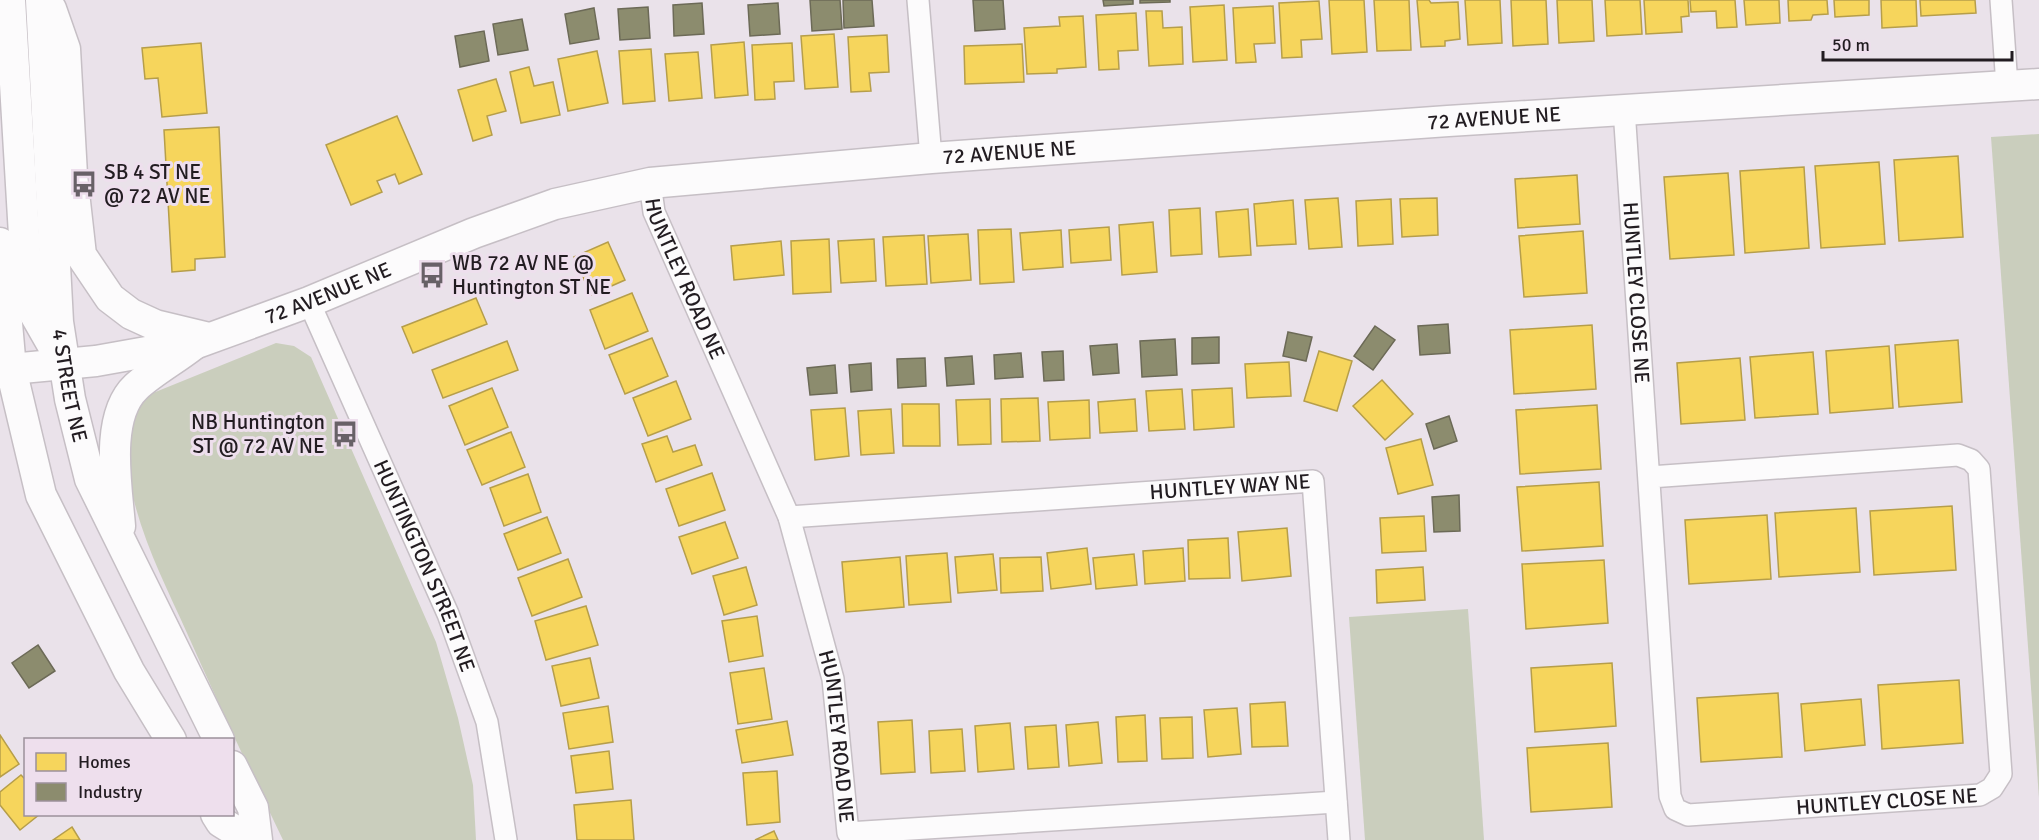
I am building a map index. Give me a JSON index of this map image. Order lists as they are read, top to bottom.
{
  "streets": {
    "street": [
      "72 AVENUE NE",
      "HUNTLEY ROAD NE",
      "HUNTLEY CLOSE NE",
      "4 STREET NE",
      "HUNTLEY WAY NE",
      "HUNTINGTON STREET NE"
    ]
  },
  "crossings": [
    ["72 AVENUE NE", "HUNTLEY ROAD NE"],
    ["72 AVENUE NE", "HUNTLEY CLOSE NE"],
    ["72 AVENUE NE", "4 STREET NE"],
    ["72 AVENUE NE", "HUNTINGTON STREET NE"],
    ["HUNTLEY ROAD NE", "HUNTLEY WAY NE"]
  ],
  "places": {
    "bus stop": ["SB 4 ST NE @ 72 AV NE", "WB 72 AV NE @ Huntington ST NE", "NB Huntington ST @ 72 AV NE"]
  },
  "legend": ["Homes", "Industry"],
  "scale_bar": "50 m"
}
